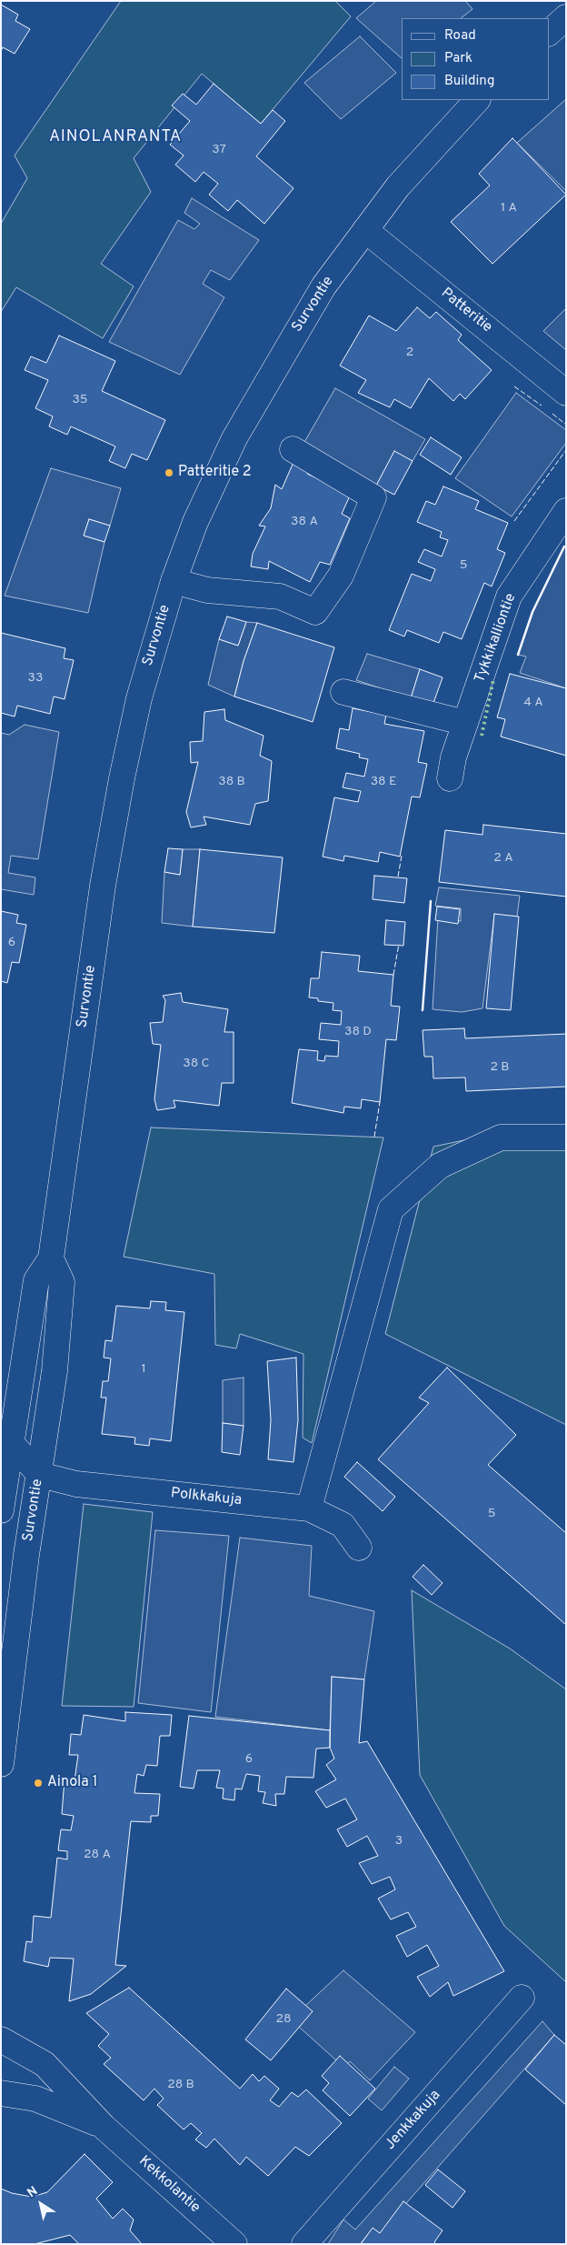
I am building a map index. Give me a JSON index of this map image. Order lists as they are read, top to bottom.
{
  "streets": {
    "main road": [
      "Survontie",
      "Patteritie",
      "Tykkikalliontie",
      "Polkkakuja",
      "Jenkkakuja",
      "Kekkolantie"
    ]
  },
  "crossings": [
    ["Survontie", "Patteritie"],
    ["Survontie", "Polkkakuja"]
  ],
  "districts": ["AINOLANRANTA"],
  "places": ["Patteritie 2", "Ainola 1"],
  "house_numbers": [
    "37",
    "1 A",
    "2",
    "35",
    "38 A",
    "5",
    "33",
    "4 A",
    "38 B",
    "38 E",
    "2 A",
    "6",
    "38 D",
    "38 C",
    "2 B",
    "1",
    "5",
    "6",
    "3",
    "28 A",
    "28",
    "28 B"
  ],
  "legend": ["Road", "Park", "Building"],
  "north": "top left"
}
